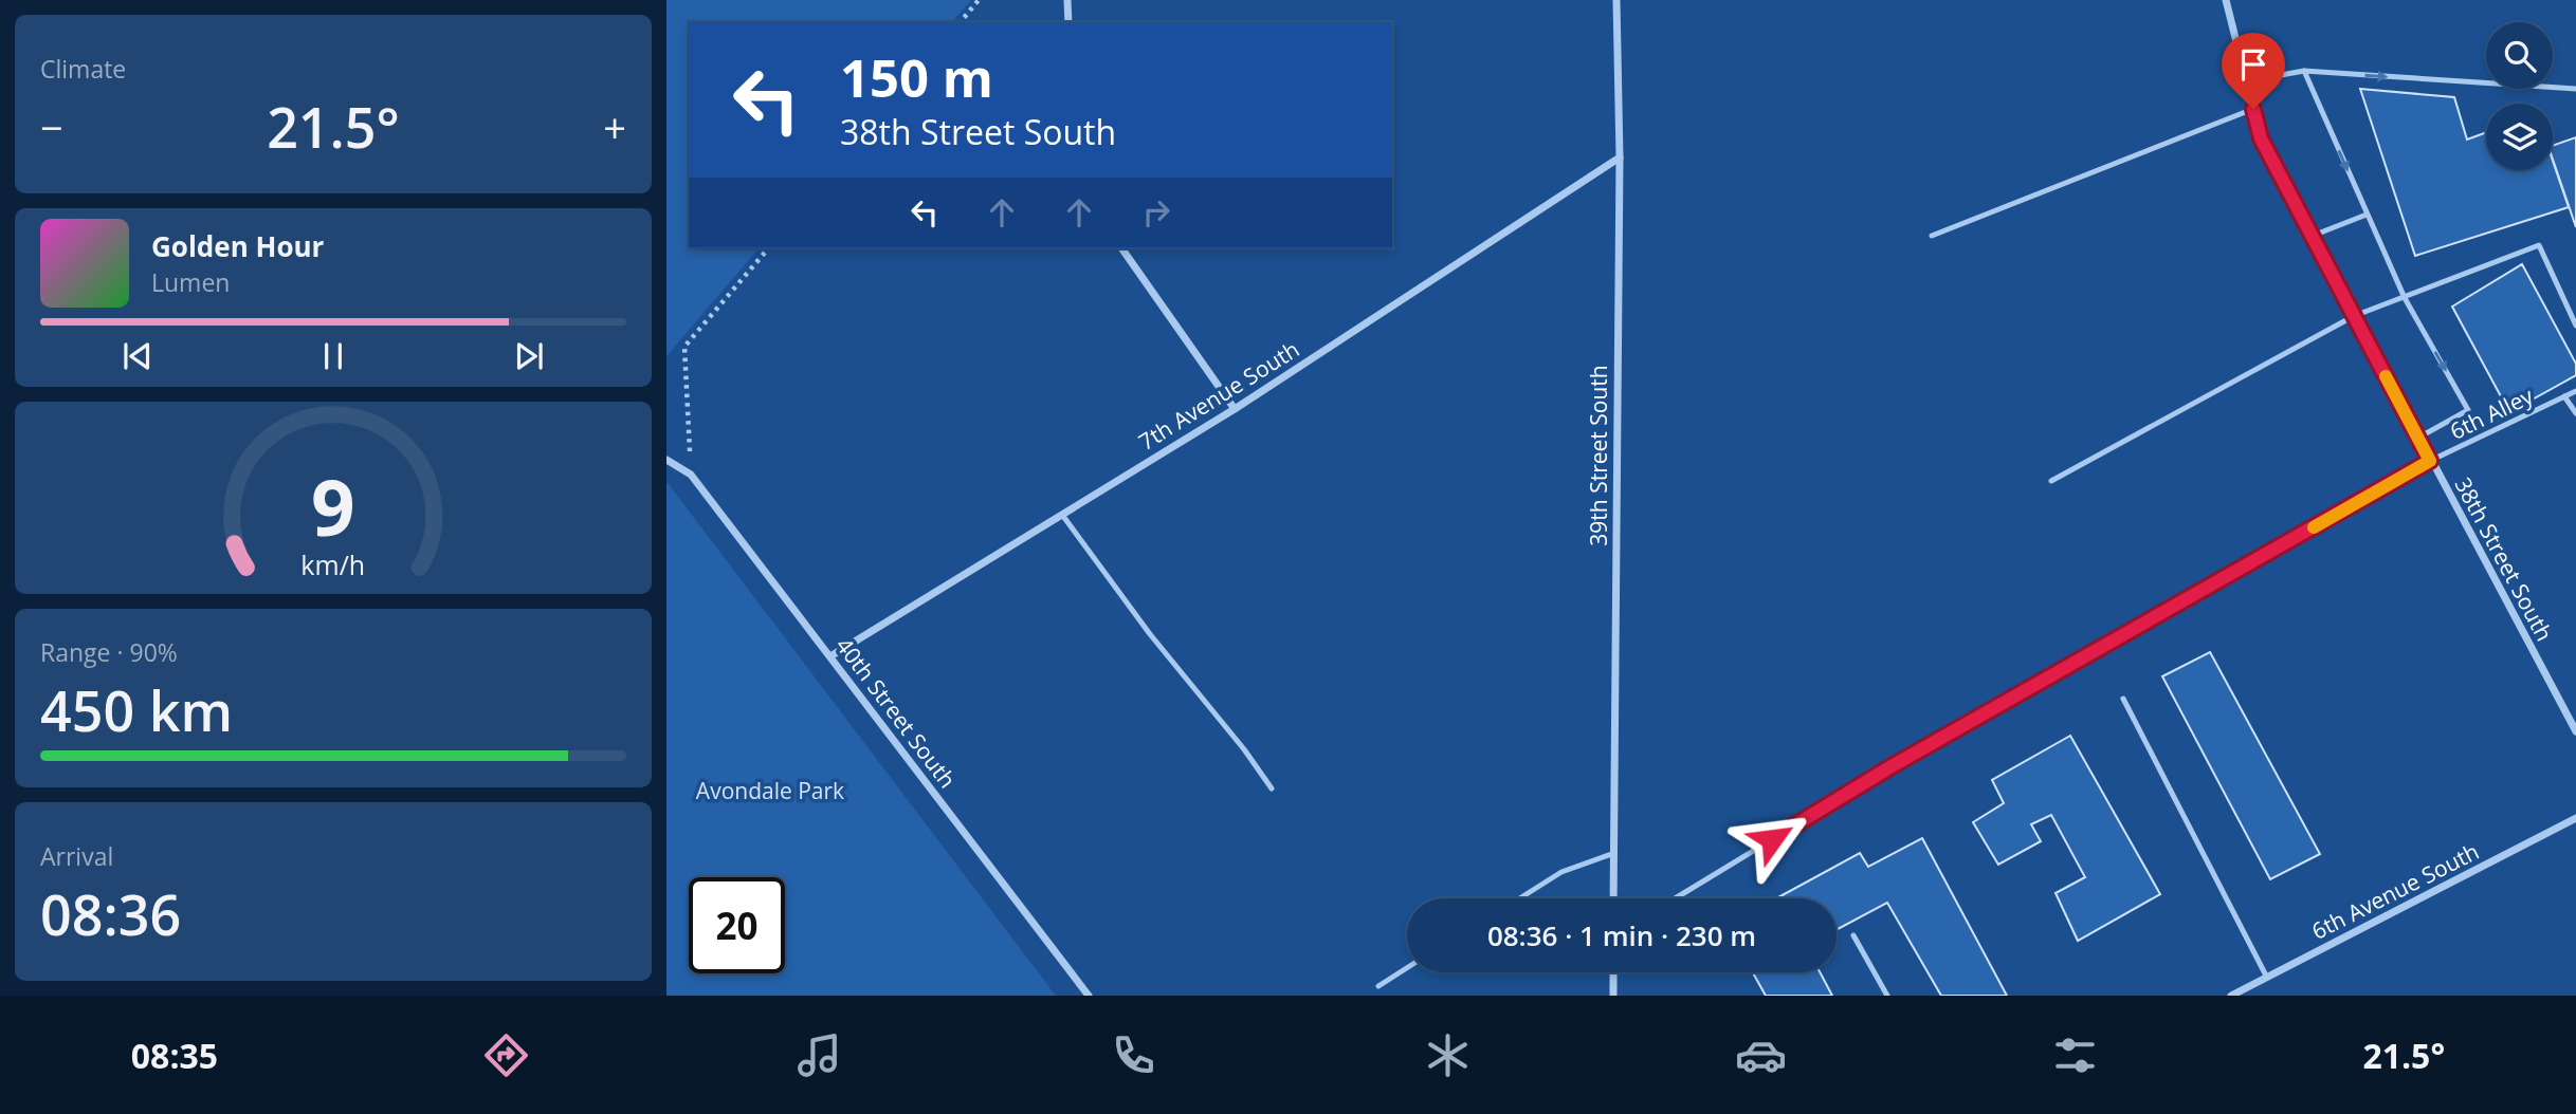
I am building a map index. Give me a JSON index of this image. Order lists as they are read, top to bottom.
{
  "streets": {
    "street": [
      "7th Avenue South",
      "39th Street South",
      "38th Street South",
      "40th Street South",
      "6th Avenue South"
    ],
    "lane": ["6th Alley"]
  },
  "crossings": [
    ["7th Avenue South", "39th Street South"],
    ["7th Avenue South", "40th Street South"],
    ["6th Alley", "38th Street South"]
  ],
  "parks": ["Avondale Park"],
  "page": {
    "tile": [
      "Climate",
      ["Range · 90%", "450 km"],
      ["Arrival", "08:36"]
    ],
    "turn": ["150 m", "38th Street South"],
    "heat": ["−", "21.5°", "+"],
    "song": ["Golden Hour", "Lumen"],
    "limit": "20",
    "trip": "08:36 · 1 min · 230 m",
    "tabs": ["08:35", "21.5°"],
    "gauge": ["9", "km/h"]
  }
}
